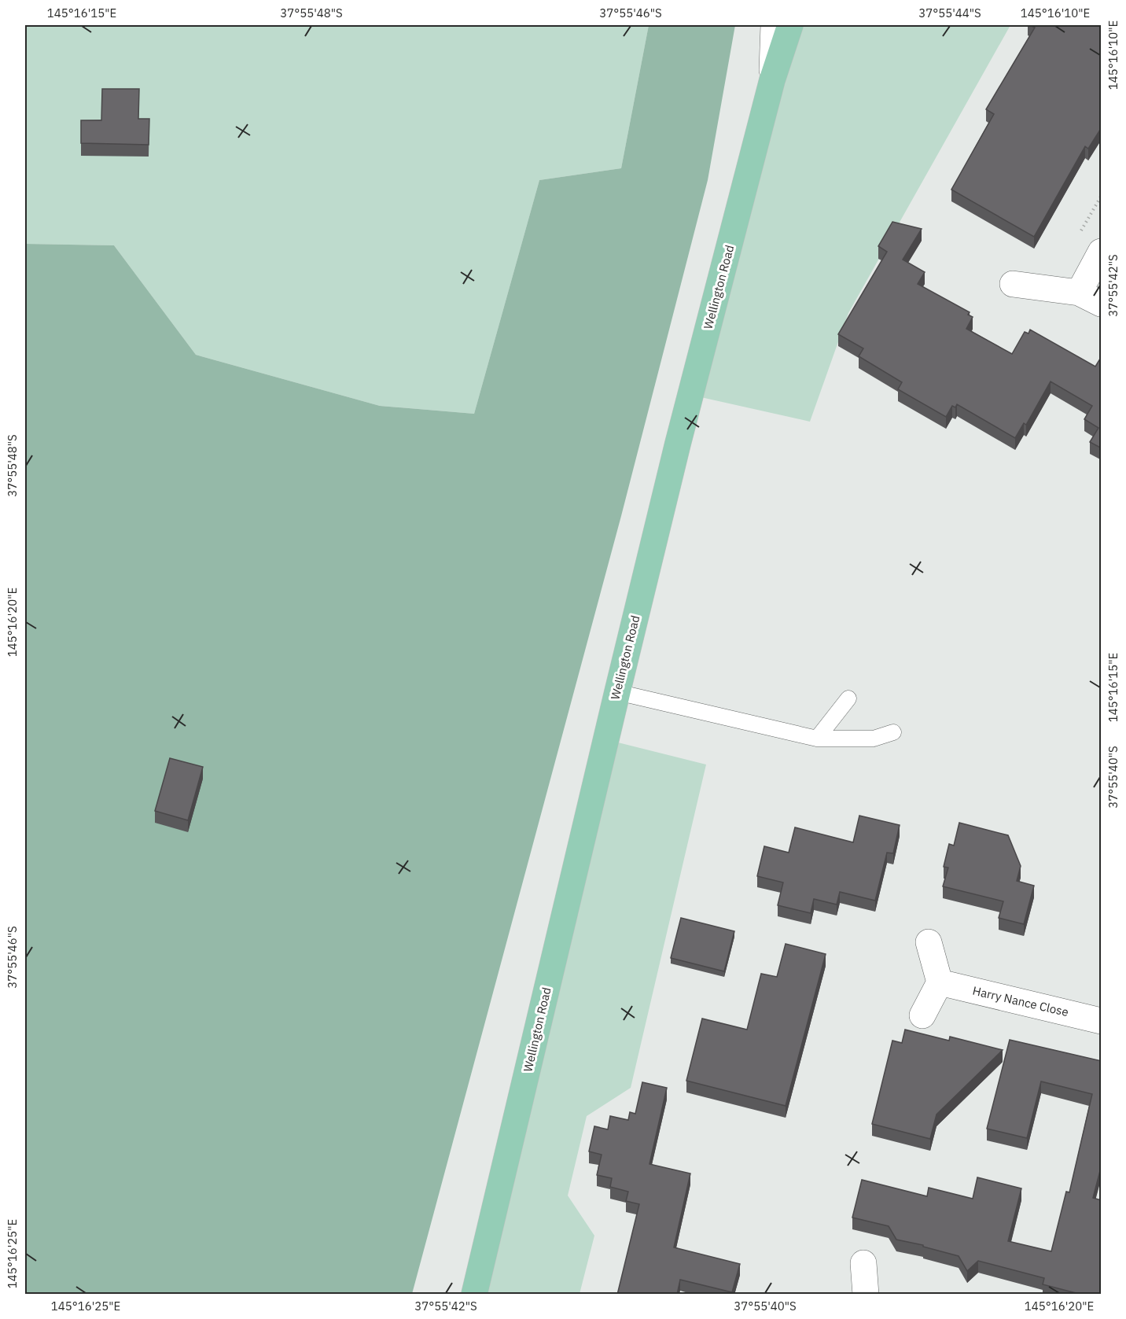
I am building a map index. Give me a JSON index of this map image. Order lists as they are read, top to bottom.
{
  "streets": {
    "main road": ["Wellington Road"],
    "street": ["Harry Nance Close"]
  },
  "coordinates": [
    "145°16'15\"E",
    "37°55'48\"S",
    "37°55'46\"S",
    "37°55'44\"S",
    "145°16'10\"E",
    "37°55'42\"S",
    "145°16'20\"E",
    "37°55'40\"S",
    "145°16'25\"E"
  ]
}
